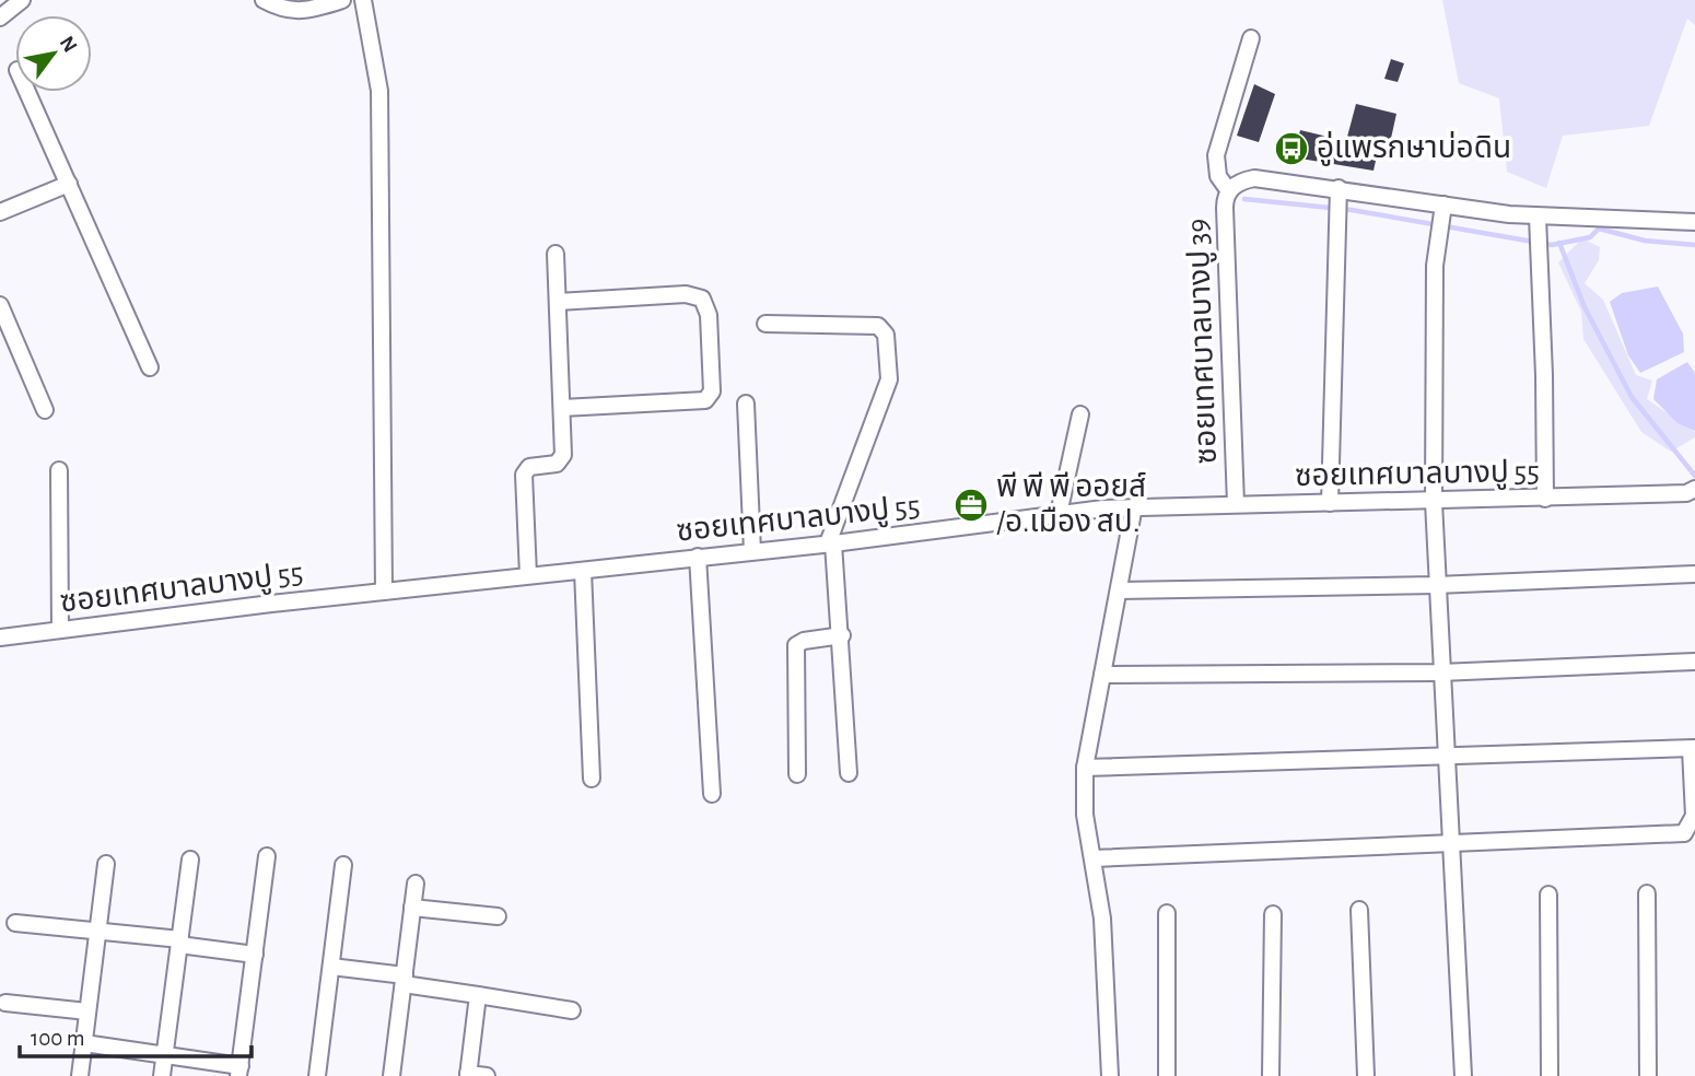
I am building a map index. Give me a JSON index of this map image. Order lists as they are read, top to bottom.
{
  "streets": {
    "street": ["ซอยเทศบาลบางปู 39", "ซอยเทศบาลบางปู 55"]
  },
  "crossings": [
    ["ซอยเทศบาลบางปู 39", "ซอยเทศบาลบางปู 55"]
  ],
  "places": {
    "bus stop": ["อู่แพรกษาบ่อดิน"],
    "office": ["พี พี พี ออยส์ /อ.เมือง สป."]
  },
  "scale_bar": "100 m",
  "north": "top right"
}
